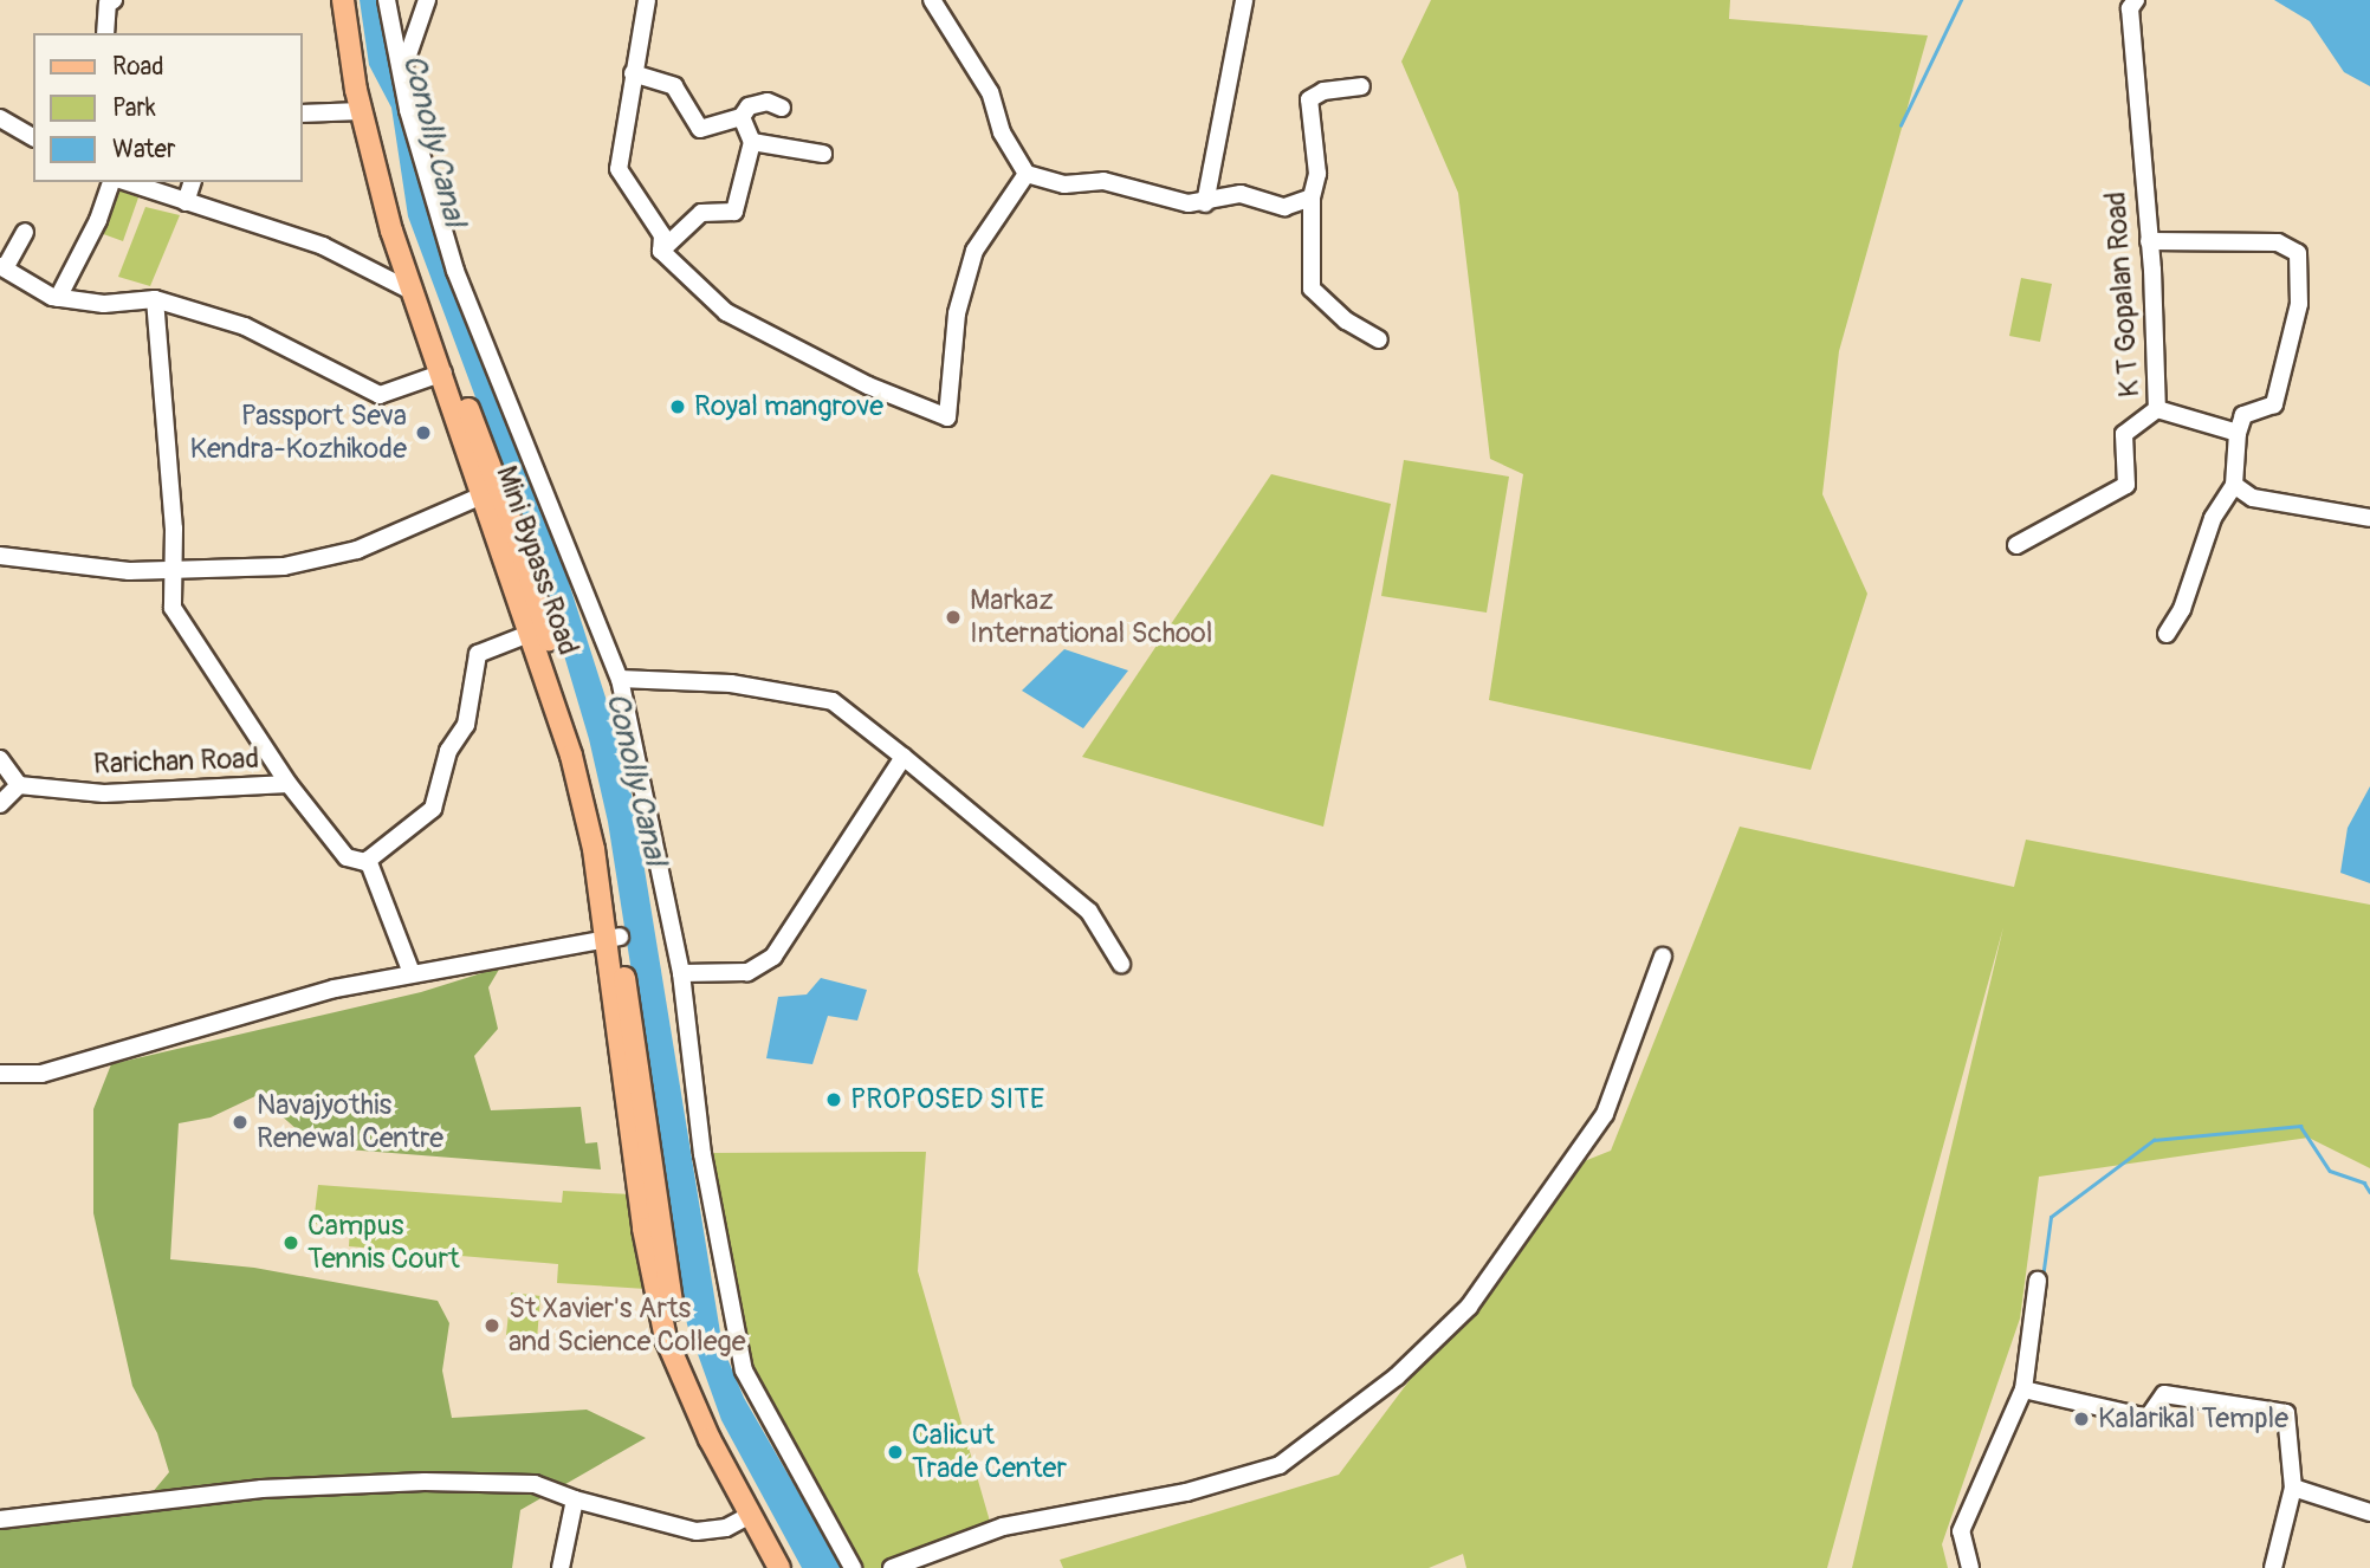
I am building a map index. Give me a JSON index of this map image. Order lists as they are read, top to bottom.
{
  "streets": {
    "main road": ["Mini Bypass Road"],
    "street": ["K T Gopalan Road", "Rarichan Road"]
  },
  "water": ["Conolly Canal"],
  "places": [
    "Royal mangrove",
    "Passport Seva Kendra-Kozhikode",
    "Markaz International School",
    "PROPOSED SITE",
    "Navajyothis Renewal Centre",
    "Campus Tennis Court",
    "St Xavier's Arts and Science College",
    "Kalarikal Temple",
    "Calicut Trade Center"
  ],
  "legend": ["Road", "Park", "Water"]
}
